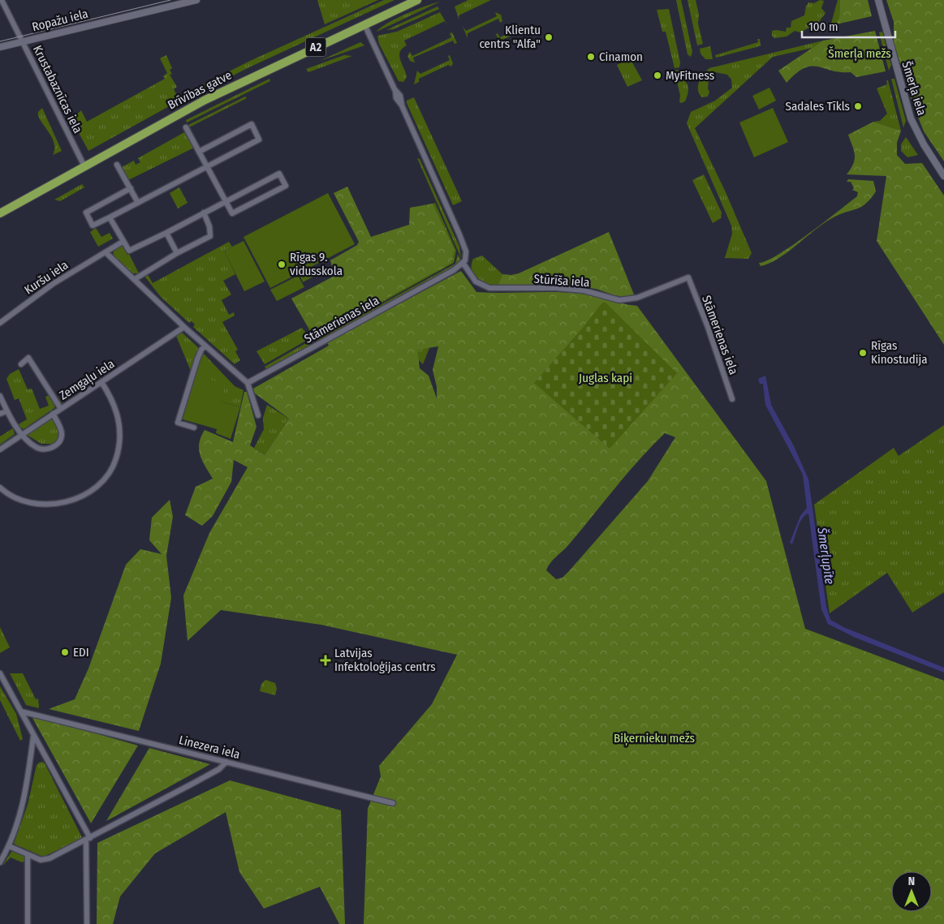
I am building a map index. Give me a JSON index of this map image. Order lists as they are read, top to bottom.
{
  "streets": {
    "highway": ["A2", "Brīvības gatve"],
    "street": [
      "Ropažu iela",
      "Šmerļa iela",
      "Krustabaznīcas iela",
      "Kuršu iela",
      "Stūrīša iela",
      "Stāmerienas iela",
      "Zemgaļu iela",
      "Linezera iela"
    ]
  },
  "crossings": [
    ["Ropažu iela", "Krustabaznīcas iela"],
    ["Krustabaznīcas iela", "Brīvības gatve"],
    ["Stūrīša iela", "Stāmerienas iela"]
  ],
  "water": ["Šmerļupīte"],
  "parks": ["Šmerļa mežs", "Juglas kapi", "Biķernieku mežs"],
  "places": {
    "other": [
      "Klientu centrs \"Alfa\"",
      "Cinamon",
      "MyFitness",
      "Sadales Tīkls",
      "Rīgas 9. vidusskola",
      "Rīgas Kinostudija",
      "EDI"
    ],
    "health": ["Latvijas Infektoloģijas centrs"]
  },
  "scale_bar": "100 m",
  "north": "top"
}
